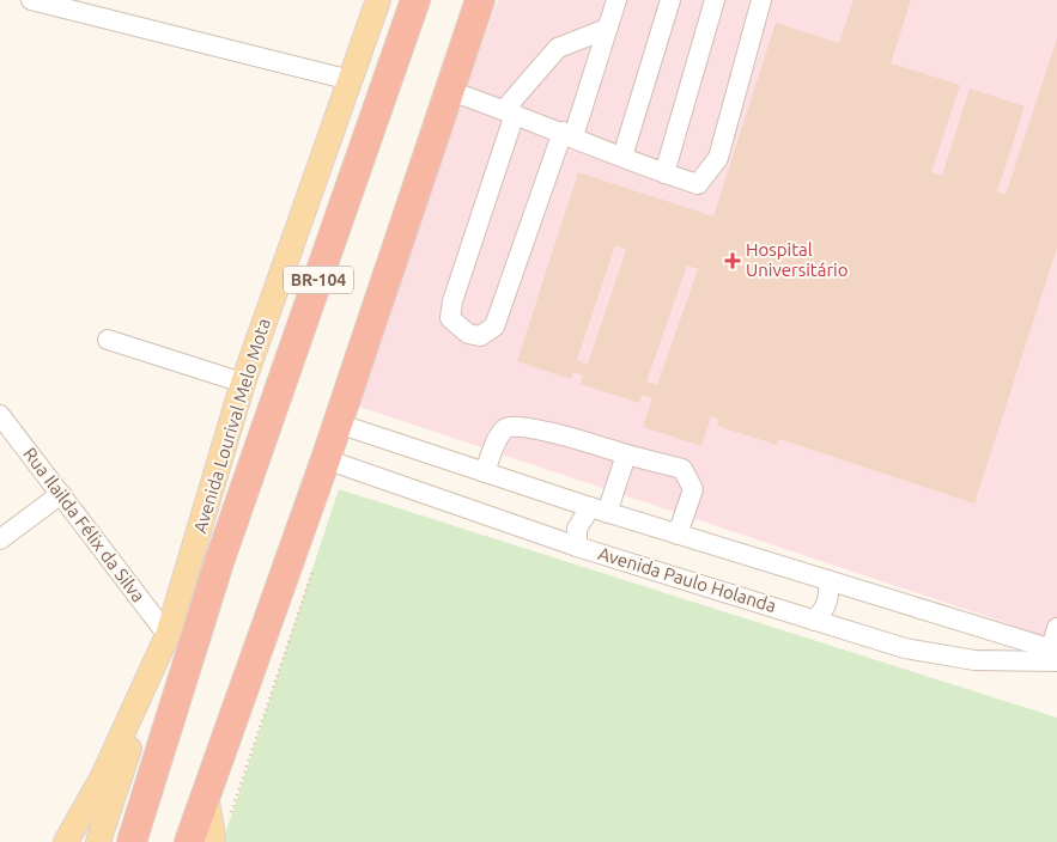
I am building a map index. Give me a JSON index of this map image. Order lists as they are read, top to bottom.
{
  "streets": {
    "highway": ["BR-104", "Avenida Lourival Melo Mota"],
    "street": ["Rua Ilailda Félix da Silva", "Avenida Paulo Holanda"]
  },
  "crossings": [
    ["Avenida Lourival Melo Mota", "Rua Ilailda Félix da Silva"]
  ],
  "places": {
    "health": ["Hospital Universitário"]
  }
}
